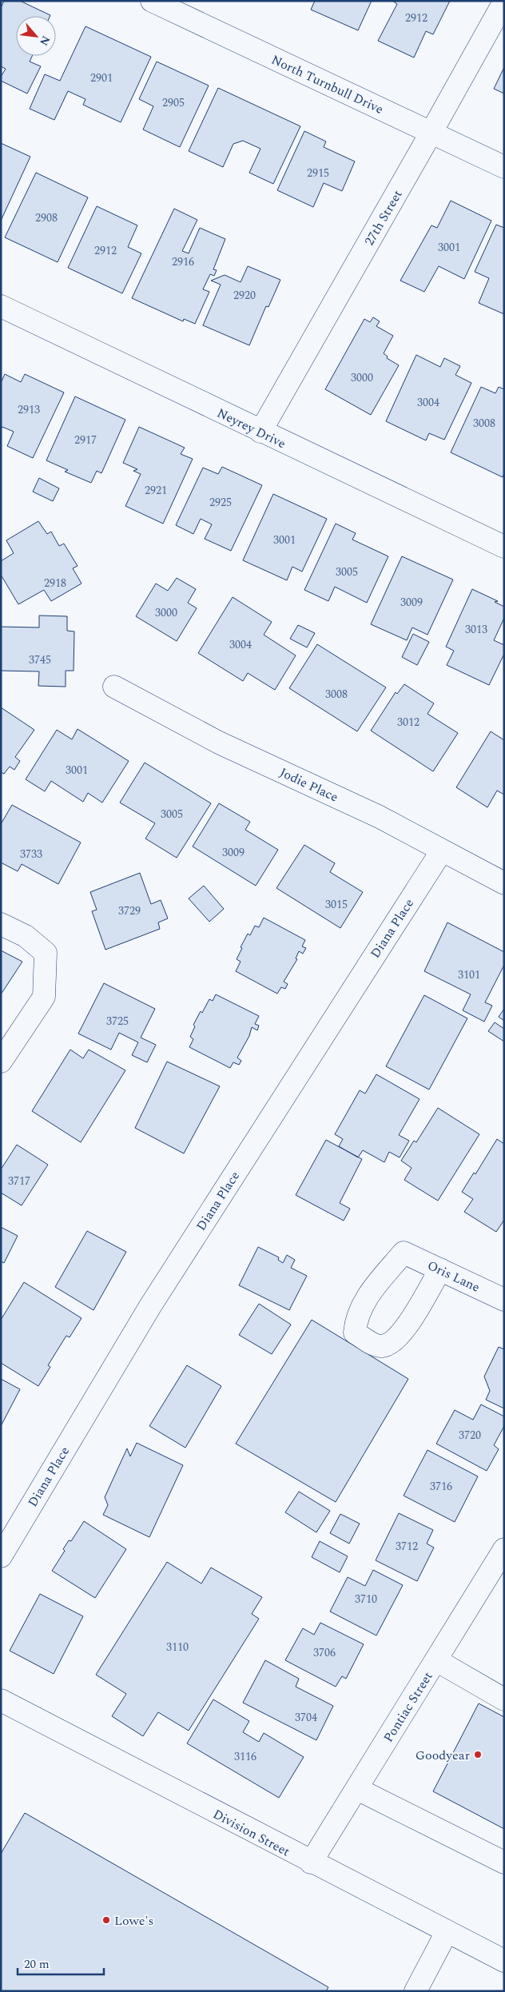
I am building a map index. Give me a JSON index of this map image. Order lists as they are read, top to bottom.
{
  "streets": {
    "street": [
      "North Turnbull Drive",
      "27th Street",
      "Neyrey Drive",
      "Jodie Place",
      "Diana Place",
      "Oris Lane",
      "Pontiac Street",
      "Division Street"
    ]
  },
  "crossings": [
    ["North Turnbull Drive", "27th Street"],
    ["27th Street", "Neyrey Drive"],
    ["Jodie Place", "Diana Place"],
    ["Pontiac Street", "Division Street"]
  ],
  "places": ["Goodyear", "Lowe's"],
  "house_numbers": [
    "2912",
    "2901",
    "2905",
    "2915",
    "2908",
    "3001",
    "2912",
    "2916",
    "2920",
    "3000",
    "3004",
    "2913",
    "3008",
    "2917",
    "2921",
    "2925",
    "3001",
    "3005",
    "2918",
    "3009",
    "3000",
    "3013",
    "3004",
    "3745",
    "3008",
    "3012",
    "3001",
    "3005",
    "3009",
    "3733",
    "3015",
    "3729",
    "3101",
    "3725",
    "3717",
    "3720",
    "3716",
    "3712",
    "3710",
    "3110",
    "3706",
    "3704",
    "3116"
  ],
  "scale_bar": "20 m",
  "north": "bottom right"
}
